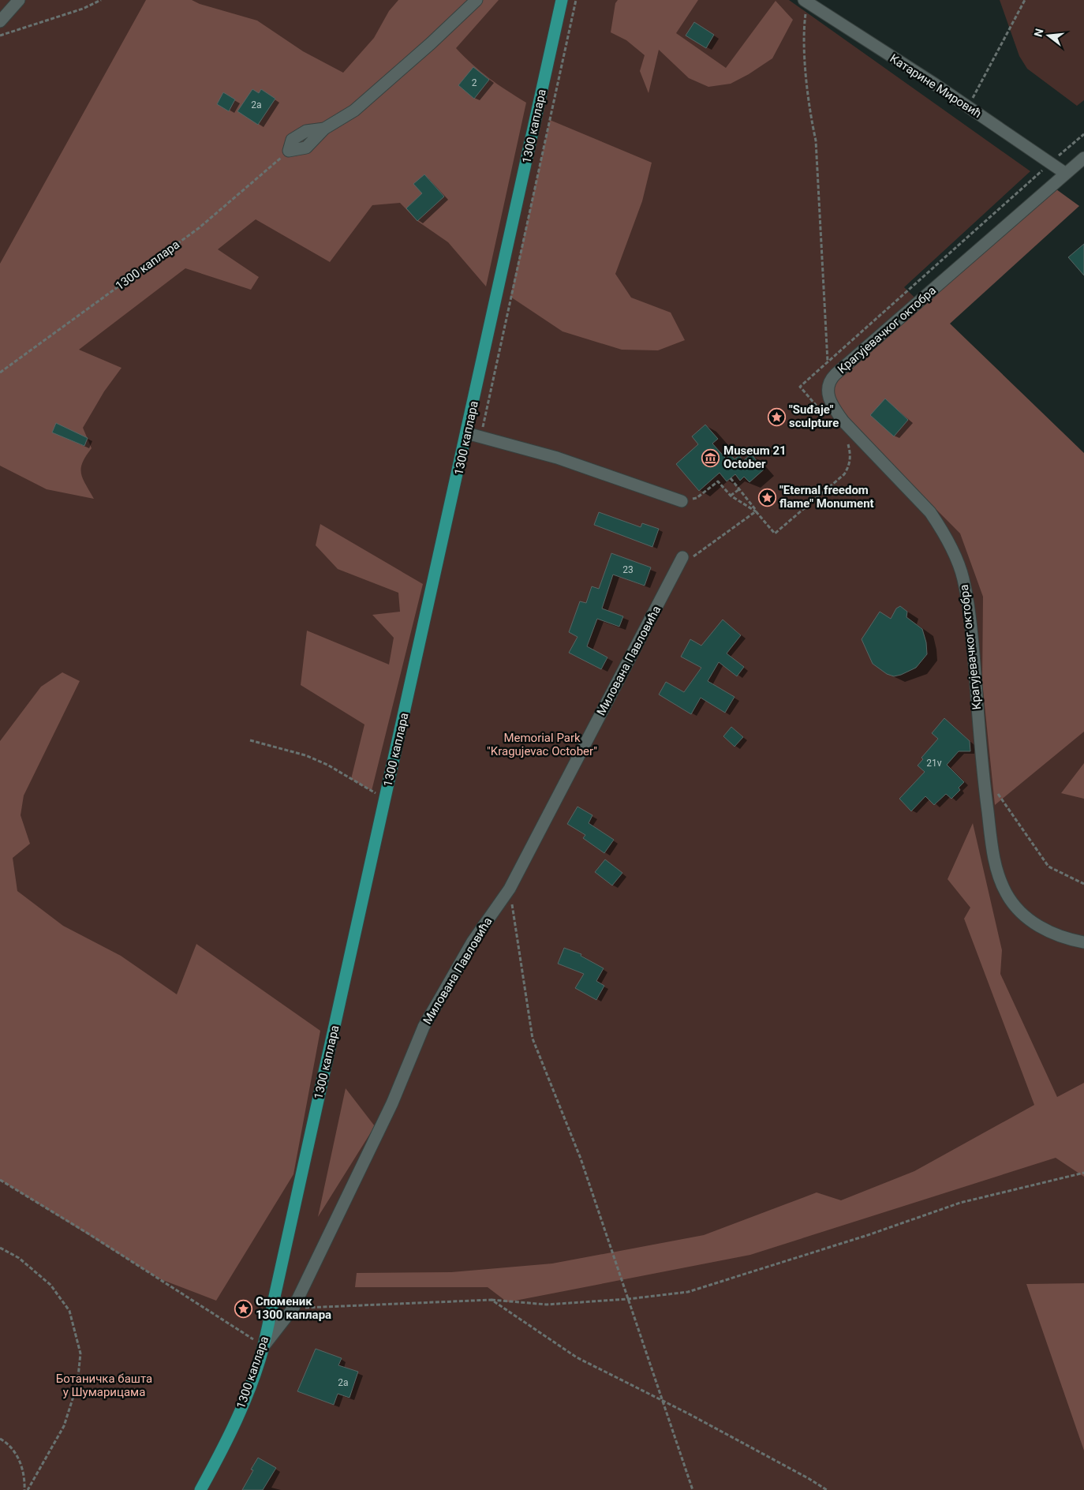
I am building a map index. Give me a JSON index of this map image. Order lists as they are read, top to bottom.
{
  "streets": {
    "main road": ["1300 каплара"],
    "street": ["Катарине Мировић", "Крагујевачког октобра", "Милована Павловића"]
  },
  "crossings": [
    ["Катарине Мировић", "Крагујевачког октобра"],
    ["1300 каплара", "Милована Павловића"]
  ],
  "parks": ["Memorial Park \"Kragujevac October\"", "Ботаничка башта у Шумарицама"],
  "places": {
    "place": ["\"Suđaje\" sculpture", "\"Eternal freedom flame\" Monument", "Споменик 1300 каплара"],
    "museum": ["Museum 21 October"]
  },
  "house_numbers": [
    "2",
    "2a",
    "23",
    "21v",
    "2a"
  ],
  "north": "left"
}
